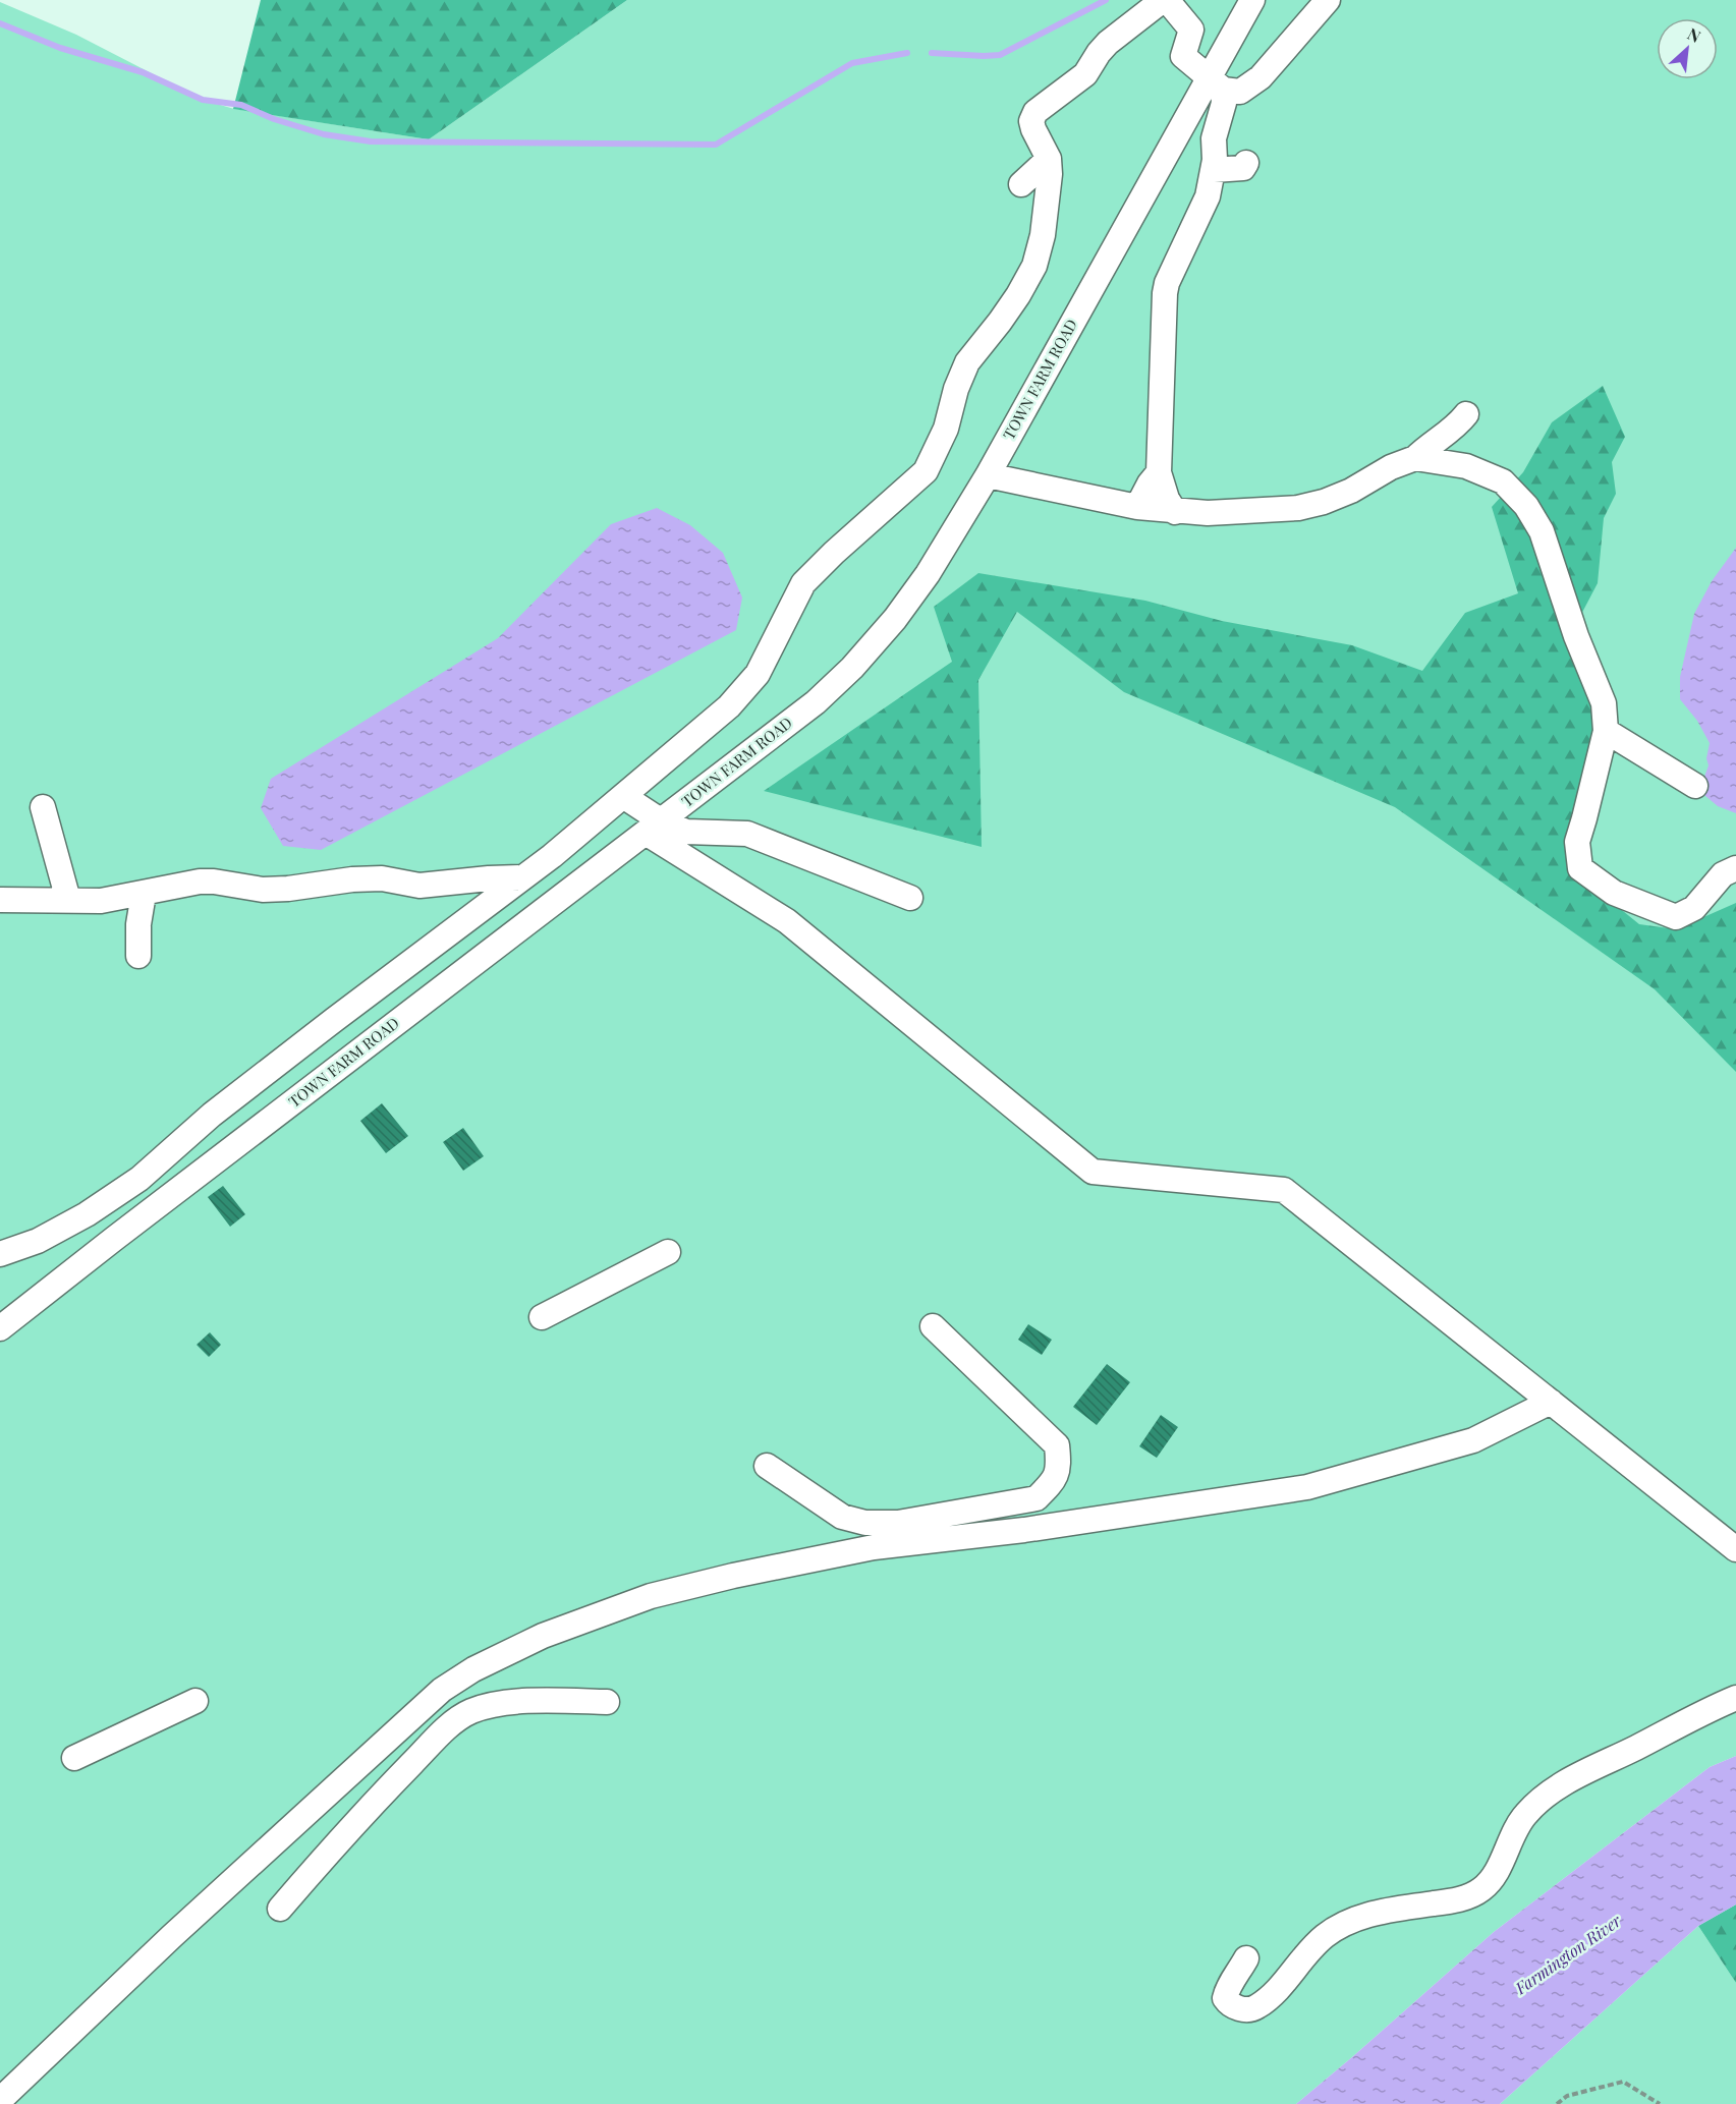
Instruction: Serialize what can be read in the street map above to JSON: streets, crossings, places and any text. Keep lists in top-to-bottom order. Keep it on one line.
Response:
{"streets":{"street":["TOWN FARM ROAD"]},"water":["Farmington River"],"north":"top right"}
